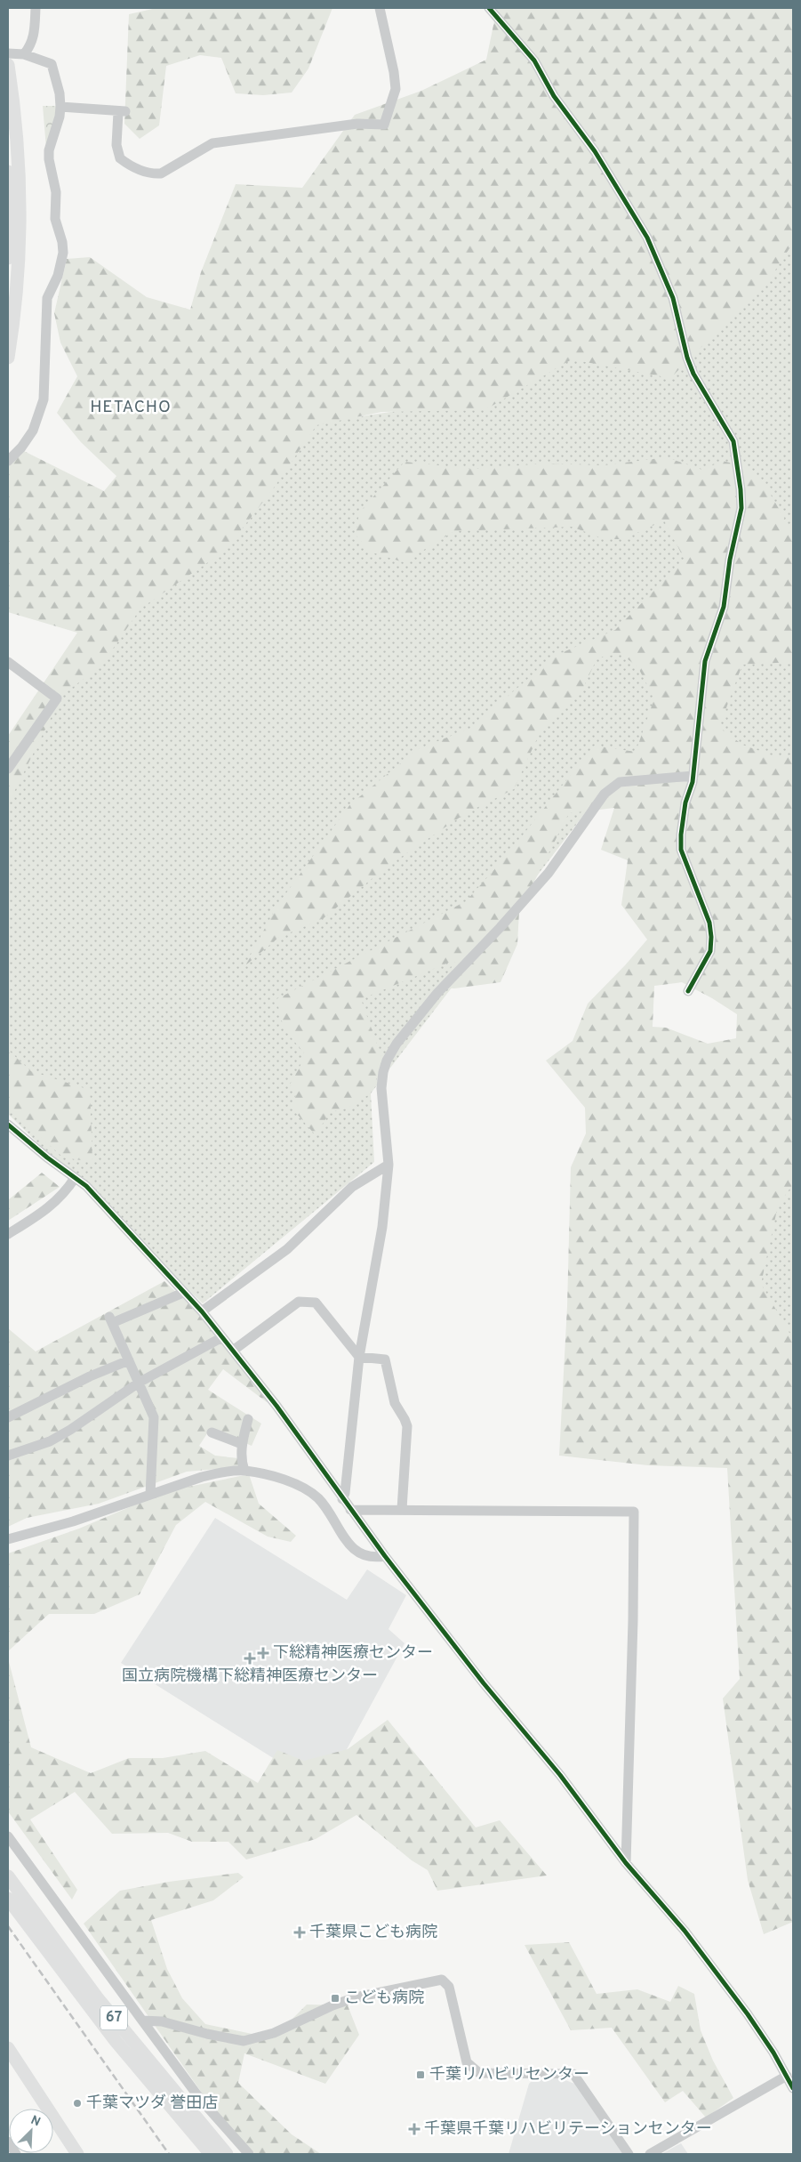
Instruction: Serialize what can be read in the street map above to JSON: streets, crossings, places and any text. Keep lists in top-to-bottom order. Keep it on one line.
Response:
{"streets":{"main road":["67"]},"districts":["HETACHO"],"places":{"health":["下総精神医療センター","国立病院機構下総精神医療センター","千葉県こども病院","千葉県千葉リハビリテーションセンター"],"transit":["こども病院","千葉リハビリセンター"],"other":["千葉マツダ 誉田店"]},"north":"top right"}
